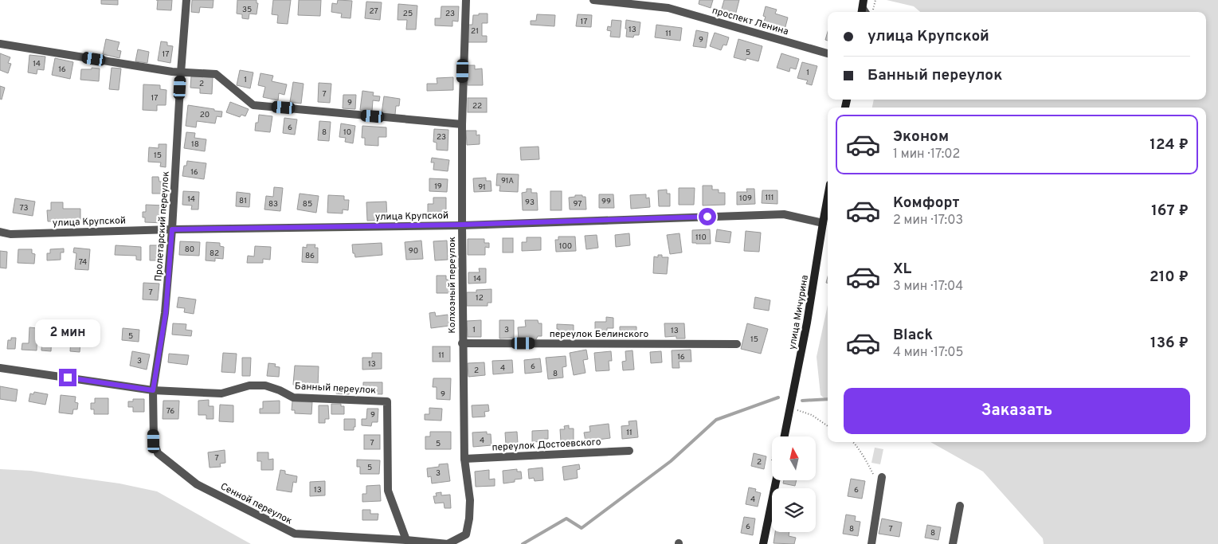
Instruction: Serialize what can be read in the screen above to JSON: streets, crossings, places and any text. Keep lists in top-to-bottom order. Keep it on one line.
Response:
{"streets":{"street":["проспект Ленина","улица Крупской","Пролетарский переулок","Колхозный переулок","улица Мичурина","переулок Белинского","Банный переулок","переулок Достоевского","Сенной переулок"]},"crossings":[["улица Крупской","Пролетарский переулок"],["улица Крупской","Колхозный переулок"],["улица Крупской","улица Мичурина"],["Пролетарский переулок","Банный переулок"],["Пролетарский переулок","Сенной переулок"],["Колхозный переулок","переулок Белинского"],["Колхозный переулок","переулок Достоевского"],["Колхозный переулок","Сенной переулок"],["Банный переулок","Сенной переулок"]],"house_numbers":["35","27","25","23","17","13","21","11","9","5","17","14","16","1","1","2","7","17","9","22","20","6","8","10","23","18","15","16","91А","19","91","111","109","14","81","99","93","83","85","97","73","110","100","80","90","82","86","74","14","7","12","1","3","13","5","15","11","16","3","13","6","4","2","8","9","76","9","11","4","7","5","7","2","5","3","13","6","4","6","8","7","8"],"north":"top","page":{"banner":["улица Крупской","Банный переулок"],"list":[{"name":"Эконом","note":"1 мин · 17:02","value":"124 ₽"},{"name":"Комфорт","note":"2 мин · 17:03","value":"167 ₽"},{"name":"XL","note":"3 мин · 17:04","value":"210 ₽"},{"name":"Black","note":"4 мин · 17:05","value":"136 ₽"}],"bubble":"2 мин","buttons":"Заказать"}}
